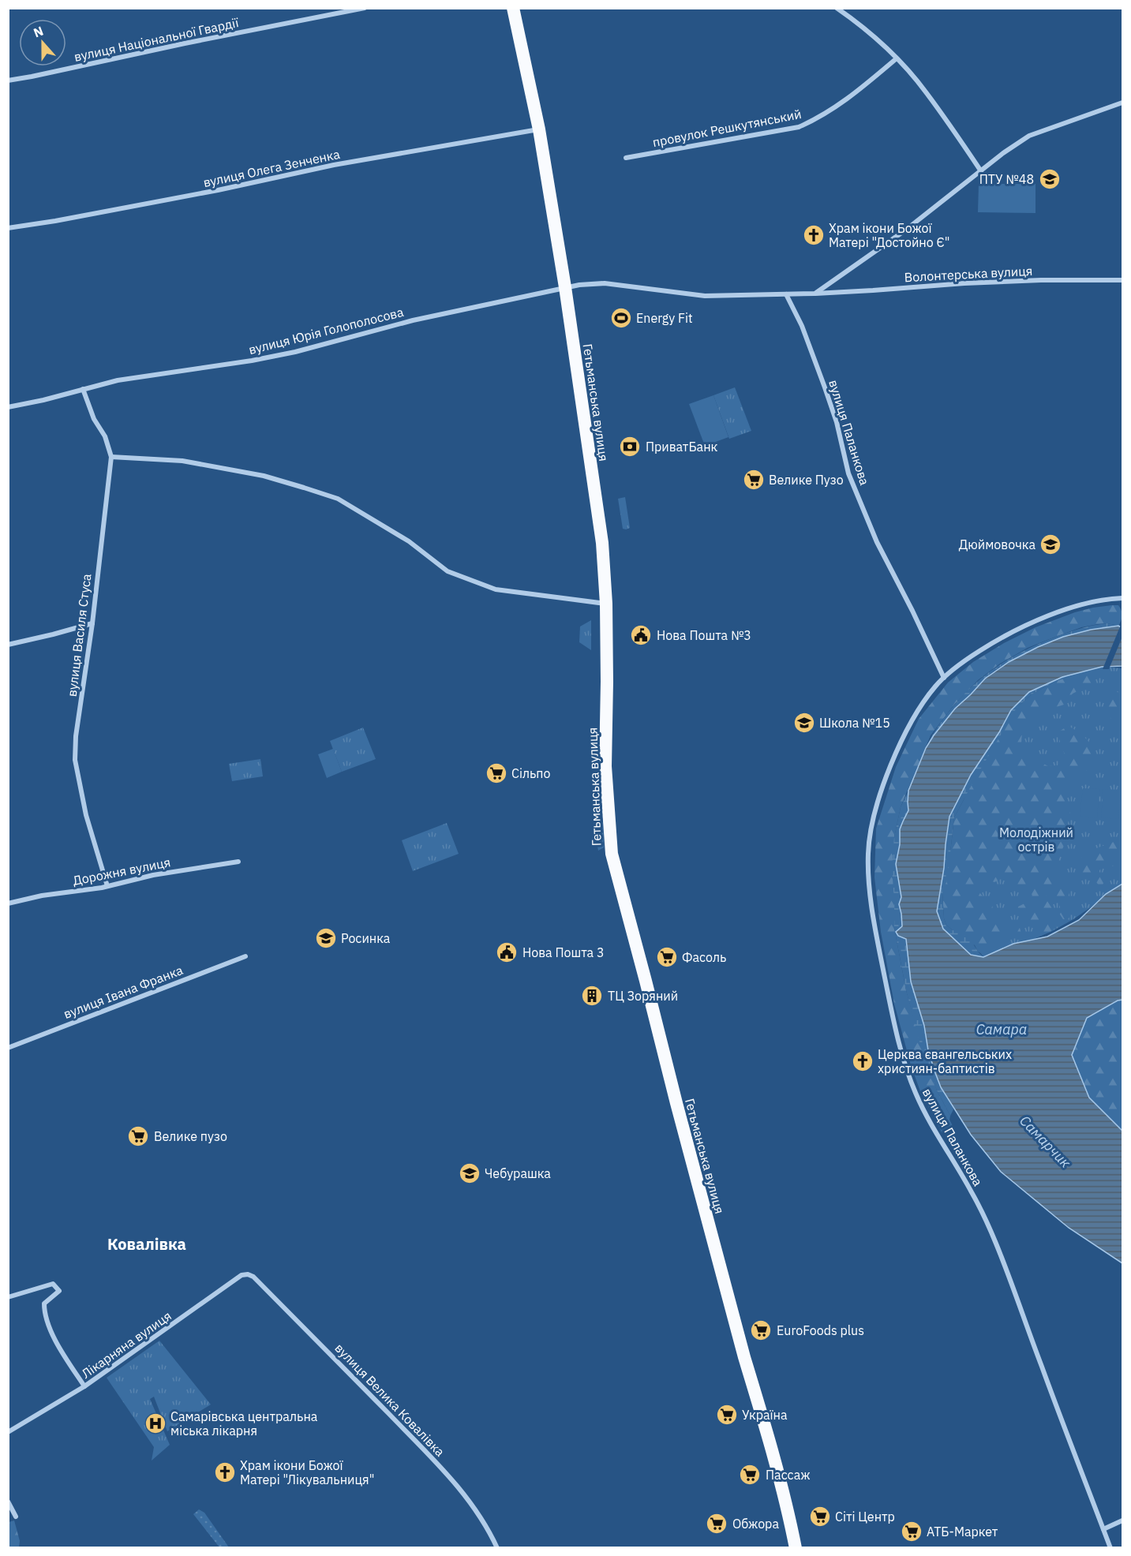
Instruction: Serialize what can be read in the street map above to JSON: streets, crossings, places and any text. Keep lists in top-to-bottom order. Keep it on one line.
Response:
{"streets":{"highway":["Гетьманська вулиця"],"street":["вулиця Національної Гвардії","провулок Решкутянський","вулиця Олега Зенченка","Волонтерська вулиця","вулиця Юрія Голополосова","вулиця Паланкова","вулиця Василя Стуса","Дорожня вулиця","вулиця Івана Франка","Лікарняна вулиця","вулиця Велика Ковалівка"]},"crossings":[["вулиця Олега Зенченка","Гетьманська вулиця"],["Волонтерська вулиця","вулиця Юрія Голополосова"],["Волонтерська вулиця","Гетьманська вулиця"],["Волонтерська вулиця","вулиця Паланкова"],["вулиця Юрія Голополосова","Гетьманська вулиця"],["вулиця Юрія Голополосова","вулиця Василя Стуса"],["вулиця Василя Стуса","Дорожня вулиця"],["Лікарняна вулиця","вулиця Велика Ковалівка"]],"districts":["Ковалівка"],"water":["Самара","Самарчик"],"parks":["Молодіжний острів"],"places":{"school or university":["ПТУ №48","Дюймовочка","Школа №15","Росинка","Чебурашка"],"church":["Храм ікони Божої Матері \"Достойно Є\"","Церква євангельських християн-баптистів","Храм ікони Божої Матері \"Лікувальниця\""],"sports":["Energy Fit"],"bank":["ПриватБанк"],"supermarket":["Велике Пузо","Сільпо","Фасоль","Велике пузо","EuroFoods plus","Україна","Пассаж","Сіті Центр","Обжора","АТБ-Маркет"],"public building":["Нова Пошта №3","Нова Пошта 3"],"building":["ТЦ Зоряний"],"hospital":["Самарівська центральна міська лікарня"]},"north":"top"}
